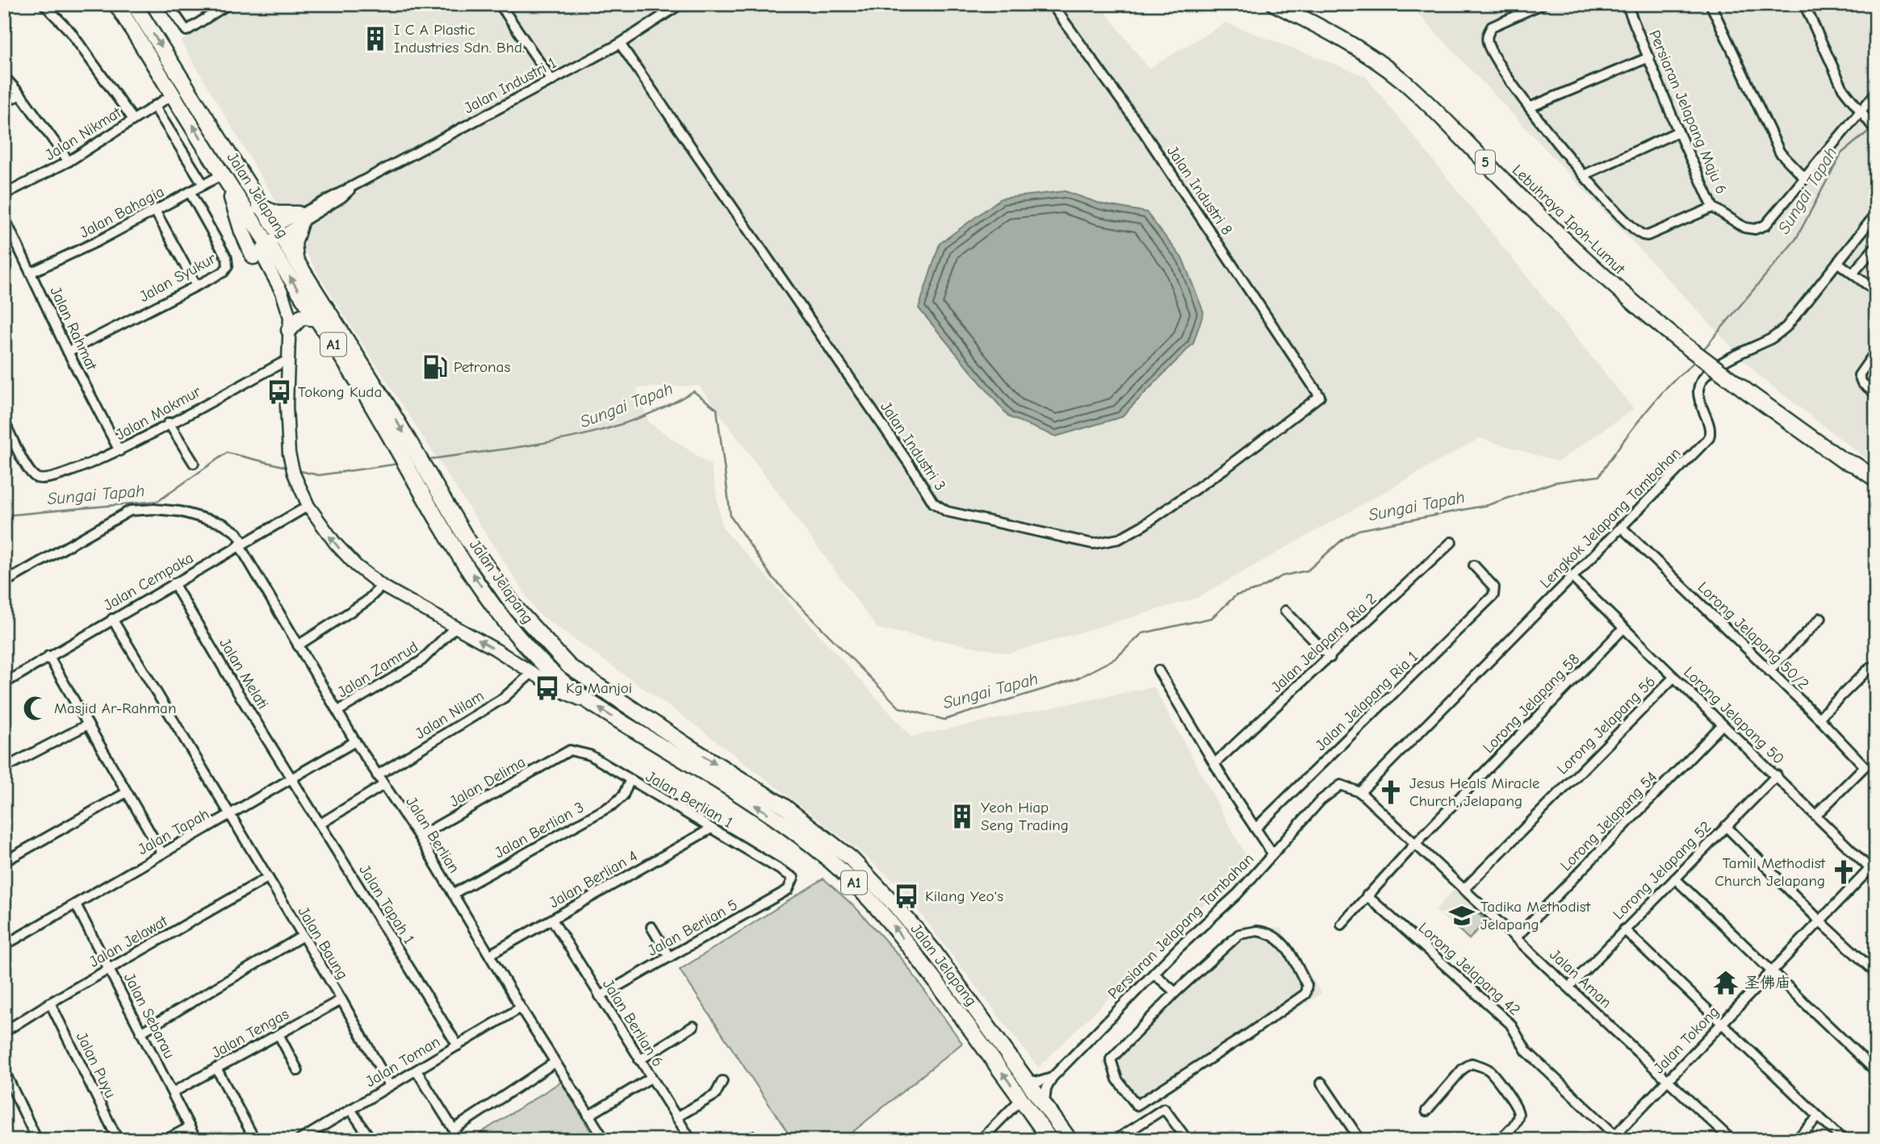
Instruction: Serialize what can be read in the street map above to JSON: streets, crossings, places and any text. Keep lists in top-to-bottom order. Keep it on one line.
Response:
{"streets":{"main road":["5","Jalan Jelapang","Lebuhraya Ipoh-Lumut","A1"],"street":["Jalan Industri 1","Persiaran Jelapang Maju 6","Jalan Nikmat","Jalan Industri 8","Jalan Bahagia","Jalan Syukur","Jalan Rahmat","Jalan Makmur","Jalan Industri 3","Lengkok Jelapang Tambahan","Jalan Cempaka","Lorong Jelapang 50/2","Jalan Jelapang Ria 2","Jalan Zamrud","Jalan Melati","Jalan Jelapang Ria 1","Lorong Jelapang 58","Jalan Nilam","Lorong Jelapang 50","Lorong Jelapang 56","Jalan Delima","Jalan Berlian 1","Lorong Jelapang 54","Jalan Berlian 3","Jalan Tapah","Jalan Berlian","Lorong Jelapang 52","Jalan Berlian 4","Jalan Tapah 1","Persiaran Jelapang Tambahan","Jalan Berlian 5","Jalan Jelawat","Jalan Baung","Lorong Jelapang 42","Jalan Aman","Jalan Sebarau","Jalan Berlian 6","Jalan Tengas","Jalan Tokong","Jalan Toman","Jalan Puyu"]},"crossings":[["Jalan Industri 1","Jalan Jelapang"],["Jalan Industri 1","Jalan Industri 3"],["Jalan Nikmat","Jalan Jelapang"],["Jalan Industri 8","Jalan Industri 3"],["Jalan Jelapang","Jalan Bahagia"],["Jalan Jelapang","Persiaran Jelapang Tambahan"],["Jalan Bahagia","Jalan Syukur"],["Jalan Bahagia","Jalan Rahmat"],["Jalan Syukur","Jalan Rahmat"],["Jalan Rahmat","Jalan Makmur"],["Lengkok Jelapang Tambahan","Lorong Jelapang 50/2"],["Lengkok Jelapang Tambahan","Lorong Jelapang 50"],["Lengkok Jelapang Tambahan","Persiaran Jelapang Tambahan"],["Lengkok Jelapang Tambahan","Jalan Aman"],["Jalan Cempaka","Jalan Melati"],["Jalan Cempaka","Jalan Berlian"],["Jalan Cempaka","Jalan Baung"],["Lorong Jelapang 50/2","Lorong Jelapang 50"],["Jalan Zamrud","Jalan Berlian"],["Jalan Melati","Jalan Tapah"],["Jalan Melati","Jalan Tapah 1"],["Lorong Jelapang 58","Lorong Jelapang 50"],["Lorong Jelapang 58","Lorong Jelapang 42"],["Lorong Jelapang 58","Jalan Aman"],["Jalan Nilam","Jalan Berlian"],["Lorong Jelapang 50","Lorong Jelapang 56"],["Lorong Jelapang 50","Lorong Jelapang 54"],["Lorong Jelapang 50","Lorong Jelapang 52"],["Lorong Jelapang 50","Jalan Tokong"],["Lorong Jelapang 56","Jalan Aman"],["Jalan Delima","Jalan Berlian 1"],["Jalan Delima","Jalan Berlian"],["Jalan Berlian 1","Jalan Berlian 3"],["Jalan Berlian 1","Jalan Berlian 4"],["Jalan Berlian 1","Jalan Berlian 5"],["Lorong Jelapang 54","Jalan Aman"],["Jalan Berlian 3","Jalan Berlian"],["Jalan Tapah","Jalan Berlian"],["Jalan Tapah","Jalan Tapah 1"],["Jalan Tapah","Jalan Baung"],["Jalan Tapah","Jalan Sebarau"],["Jalan Berlian","Jalan Berlian 4"],["Jalan Berlian","Jalan Toman"],["Lorong Jelapang 52","Jalan Aman"],["Jalan Berlian 4","Jalan Berlian 6"],["Jalan Tapah 1","Jalan Toman"],["Persiaran Jelapang Tambahan","Jalan Aman"],["Jalan Berlian 5","Jalan Berlian 6"],["Jalan Jelawat","Jalan Baung"],["Jalan Jelawat","Jalan Sebarau"],["Jalan Jelawat","Jalan Puyu"],["Jalan Baung","Jalan Tengas"],["Jalan Baung","Jalan Toman"],["Lorong Jelapang 42","Jalan Tokong"],["Jalan Aman","Jalan Tokong"],["Jalan Sebarau","Jalan Tengas"]],"water":["Sungai Tapah"],"places":{"building":["I C A Plastic Industries Sdn. Bhd.","Yeoh Hiap Seng Trading"],"fuel station":["Petronas"],"bus stop":["Tokong Kuda","Kg Manjoi","Kilang Yeo's"],"mosque":["Masjid Ar-Rahman"],"church":["Jesus Heals Miracle Church, Jelapang","Tamil Methodist Church Jelapang"],"school or university":["Tadika Methodist Jelapang"],"temple":["圣佛庙"]}}
